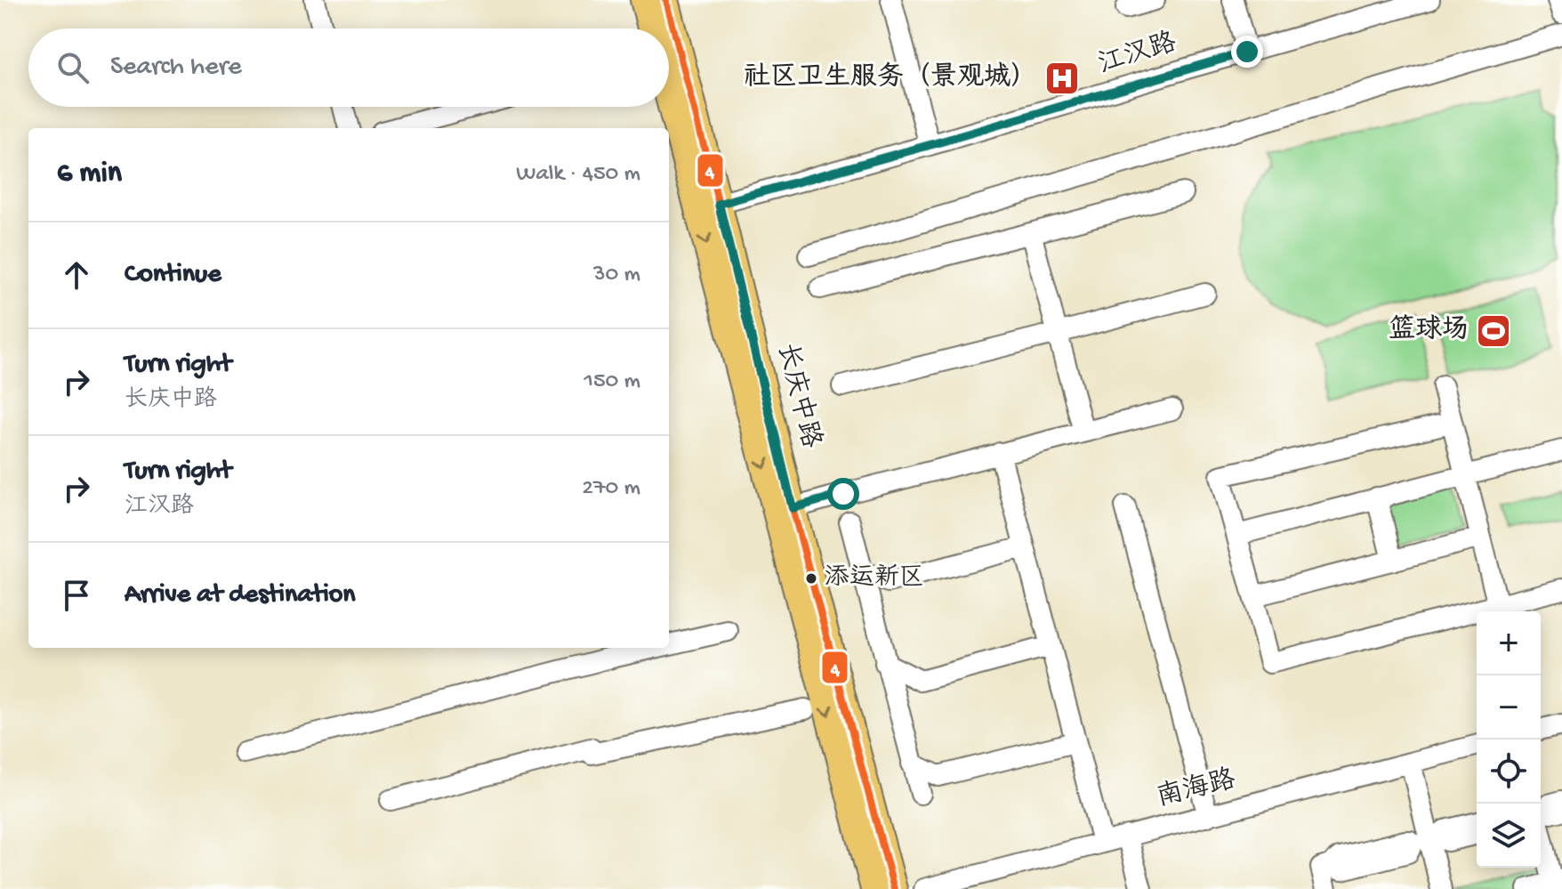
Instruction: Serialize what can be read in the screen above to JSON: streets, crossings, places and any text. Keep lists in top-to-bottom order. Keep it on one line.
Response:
{"streets":{"main road":["长庆中路"],"street":["江汉路","南海路"]},"crossings":[["江汉路","长庆中路"]],"places":{"hospital":["社区卫生服务（景观城）"],"sports":["篮球场"],"other":["添运新区"]},"lines":["transit line 4"],"page":{"search":"Search here","heading":["6 min","Walk · 450 m"],"list":[["Continue","30 m"],["Turn right","长庆中路","150 m"],["Turn right","江汉路","270 m"],"Arrive at destination"],"map_buttons":["+","−"]}}
